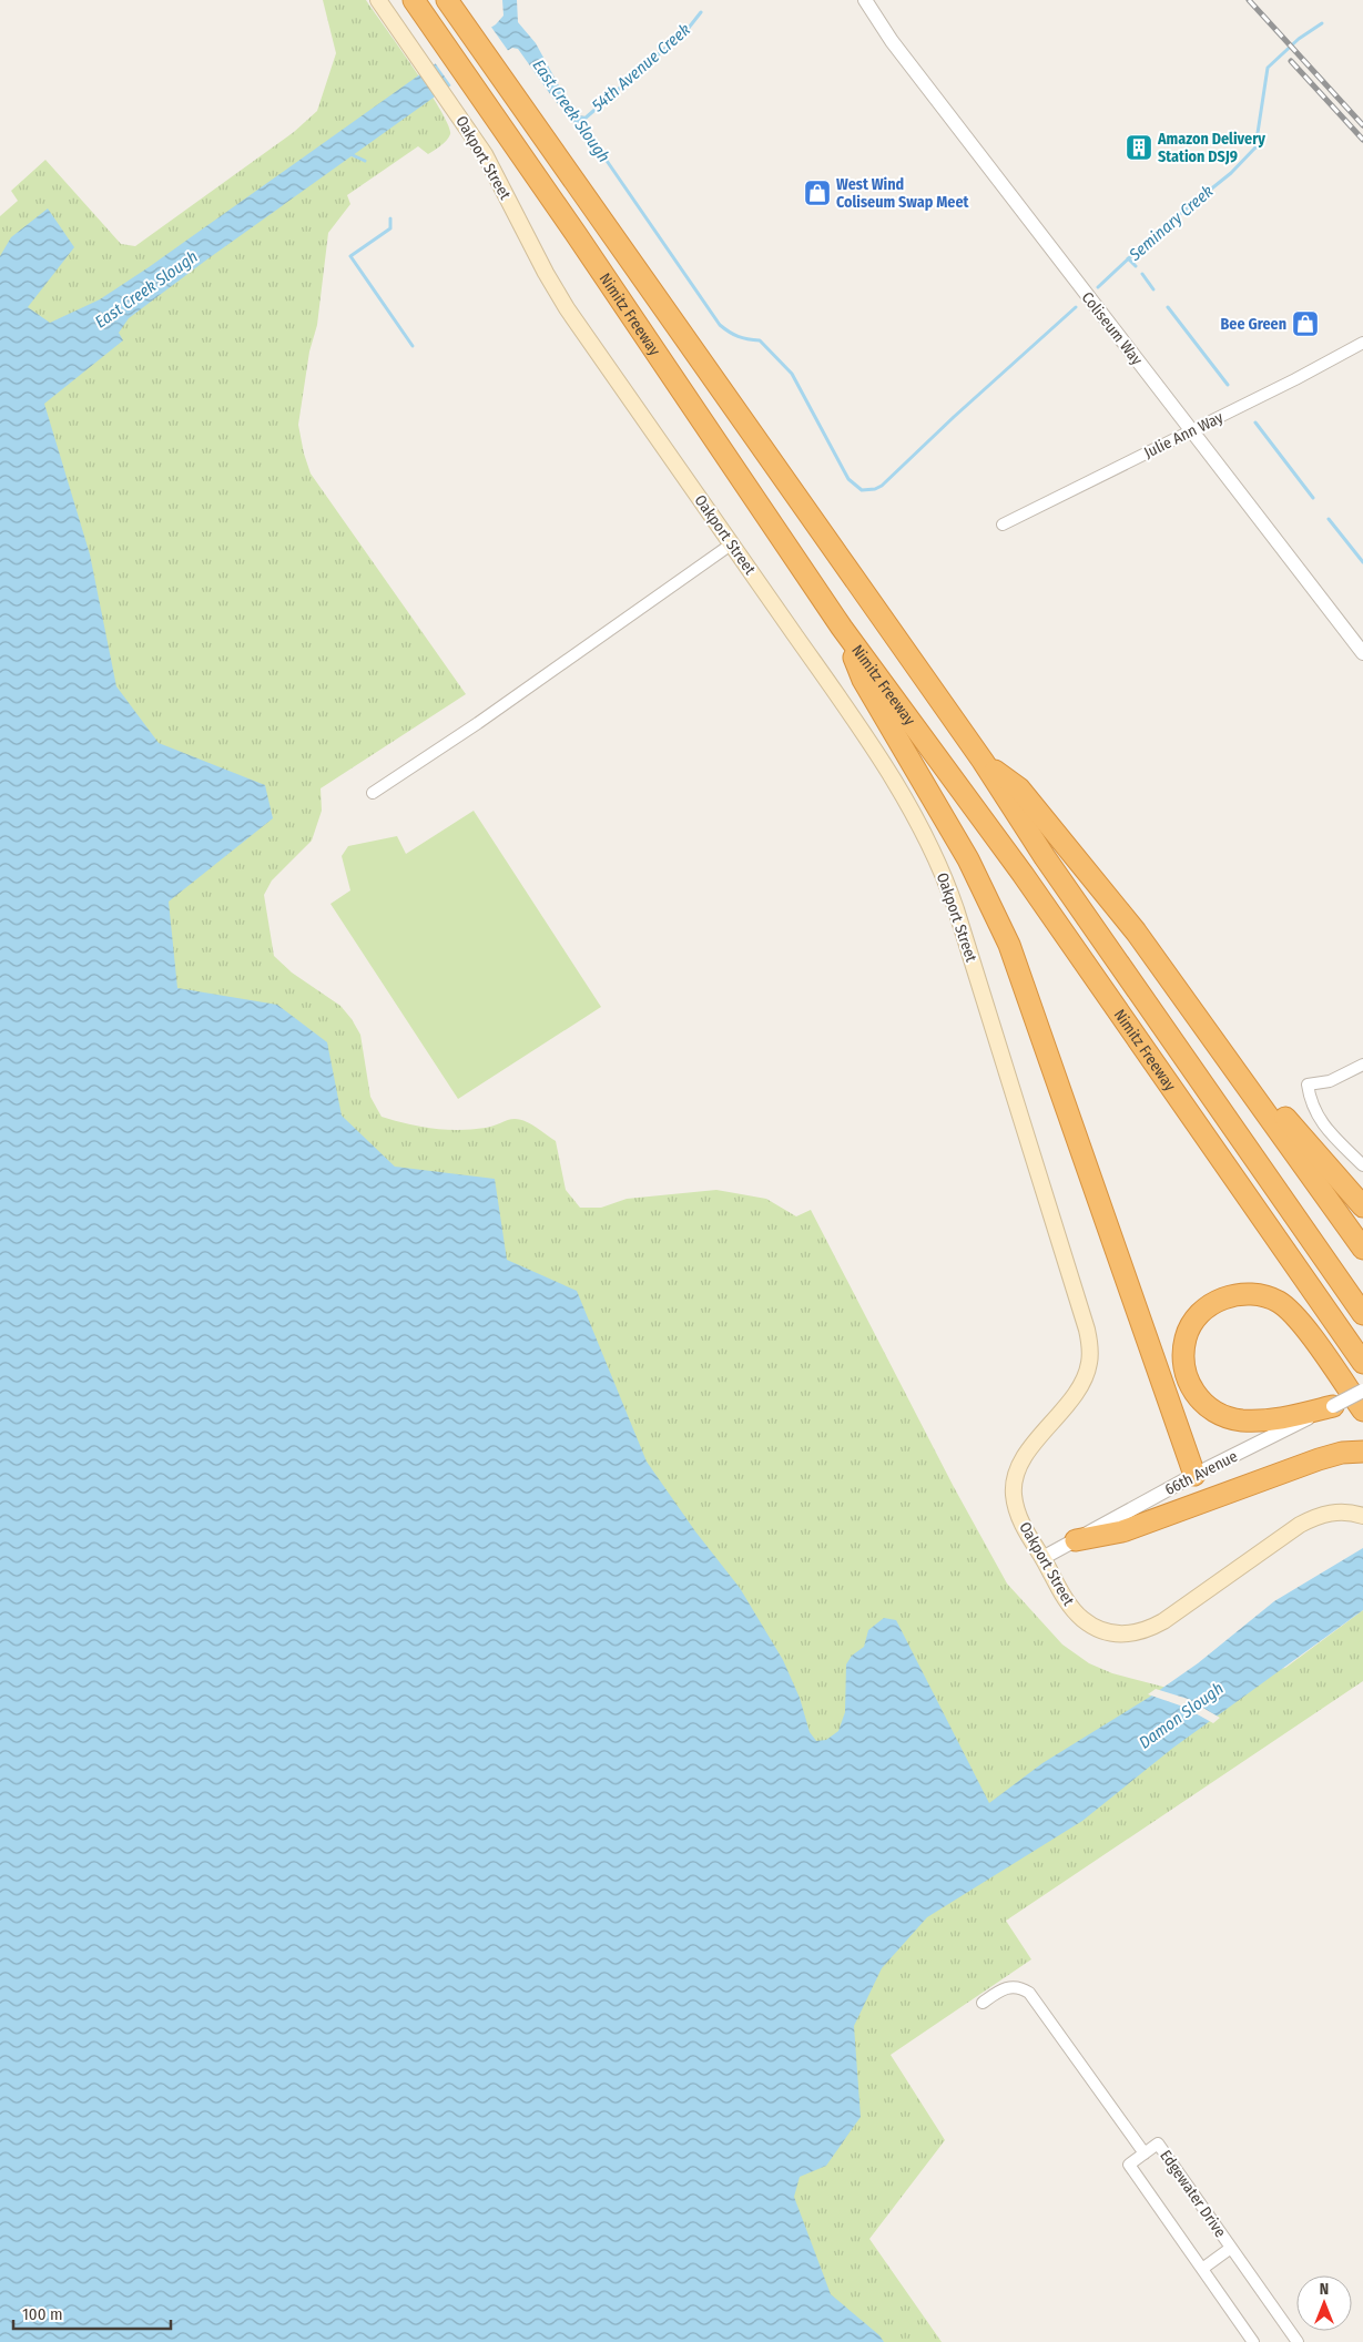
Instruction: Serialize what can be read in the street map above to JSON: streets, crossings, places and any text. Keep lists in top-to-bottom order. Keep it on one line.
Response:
{"streets":{"highway":["Nimitz Freeway"],"main road":["Oakport Street"],"street":["Coliseum Way","Julie Ann Way","66th Avenue","Edgewater Drive"]},"crossings":[["Oakport Street","66th Avenue"],["Coliseum Way","Julie Ann Way"]],"water":["54th Avenue Creek","East Creek Slough","Seminary Creek","Damon Slough"],"places":{"building":["Amazon Delivery Station DSJ9"],"shop":["West Wind Coliseum Swap Meet","Bee Green"]},"scale_bar":"100 m","north":"top"}
